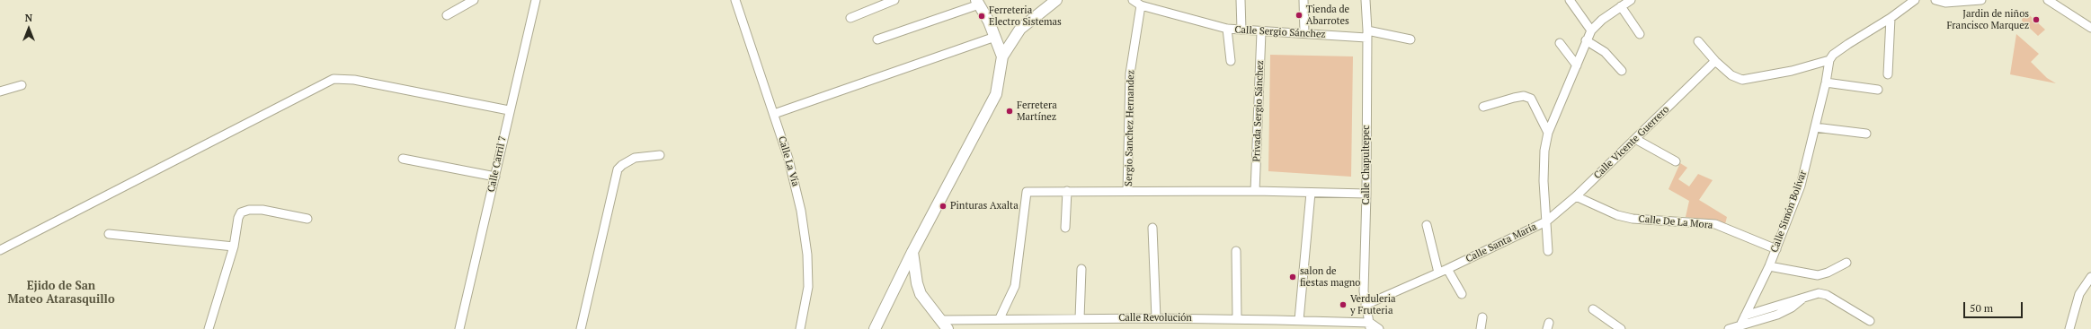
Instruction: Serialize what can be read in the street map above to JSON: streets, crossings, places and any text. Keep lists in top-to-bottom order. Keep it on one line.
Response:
{"streets":{"street":["Calle Sergio Sánchez","Privada Sergio Sánchez","Sergio Sanchez Hernandez","Calle Vicente Guerrero","Calle La Vía","Calle Carril 7","Calle Chapultepec","Calle Simón Bolívar","Calle De La Mora","Calle Santa María","Calle Revolución"]},"crossings":[["Calle Sergio Sánchez","Privada Sergio Sánchez"],["Calle Sergio Sánchez","Sergio Sanchez Hernandez"],["Calle Sergio Sánchez","Calle Chapultepec"],["Privada Sergio Sánchez","Sergio Sanchez Hernandez"],["Sergio Sanchez Hernandez","Calle Chapultepec"],["Calle Vicente Guerrero","Calle De La Mora"],["Calle Vicente Guerrero","Calle Santa María"],["Calle Chapultepec","Calle Santa María"],["Calle Chapultepec","Calle Revolución"],["Calle Simón Bolívar","Calle De La Mora"]],"districts":["Ejido de San Mateo Atarasquillo"],"places":["Tienda de Abarrotes","Ferreteria Electro Sistemas","Jardin de niños Francisco Marquez","Ferretera Martínez","Pinturas Axalta","salon de fiestas magno","Verduleria y Fruteria"],"scale_bar":"50 m","north":"top"}
